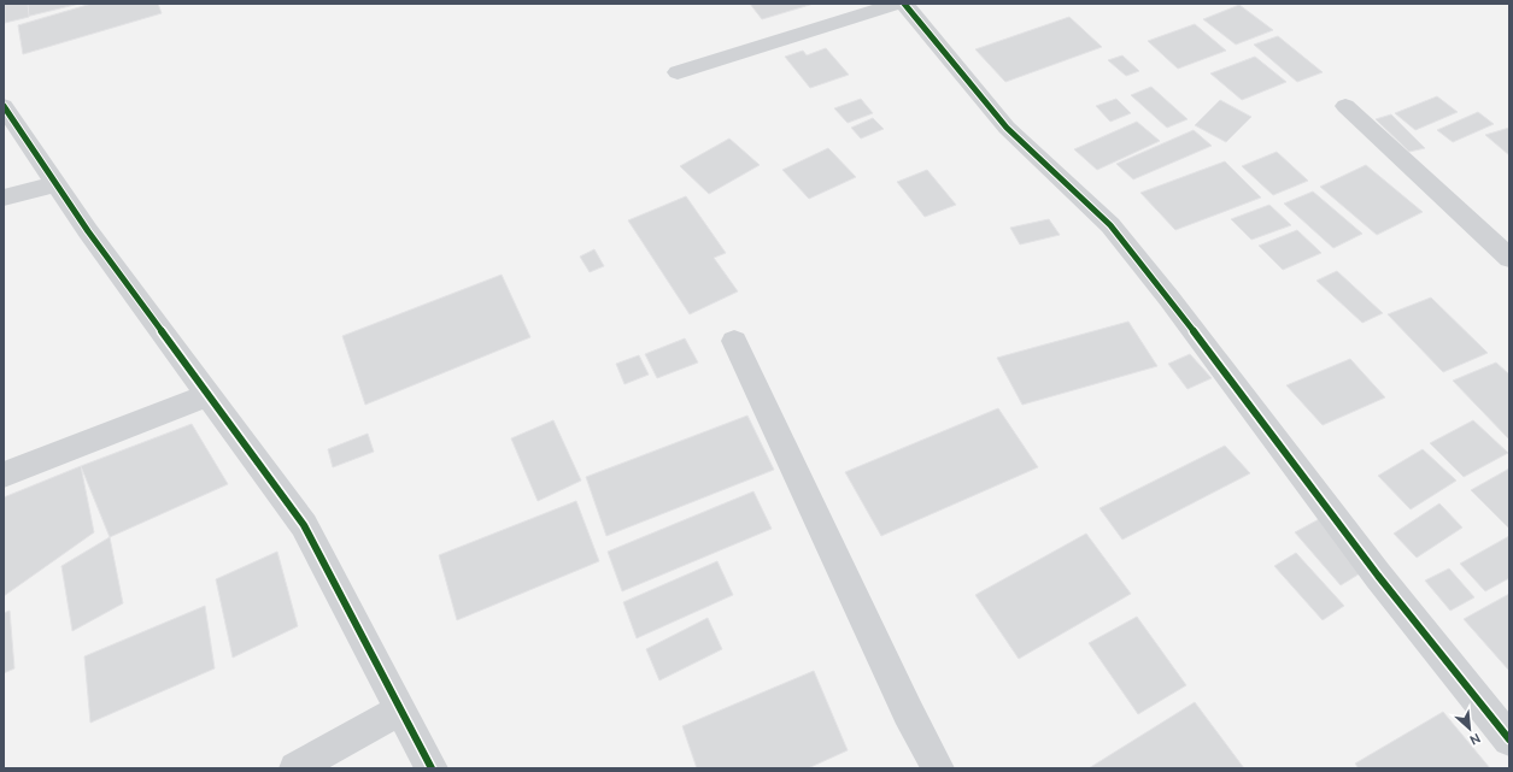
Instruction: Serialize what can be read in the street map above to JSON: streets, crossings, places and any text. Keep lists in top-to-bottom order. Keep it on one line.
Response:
{"north":"bottom right"}
